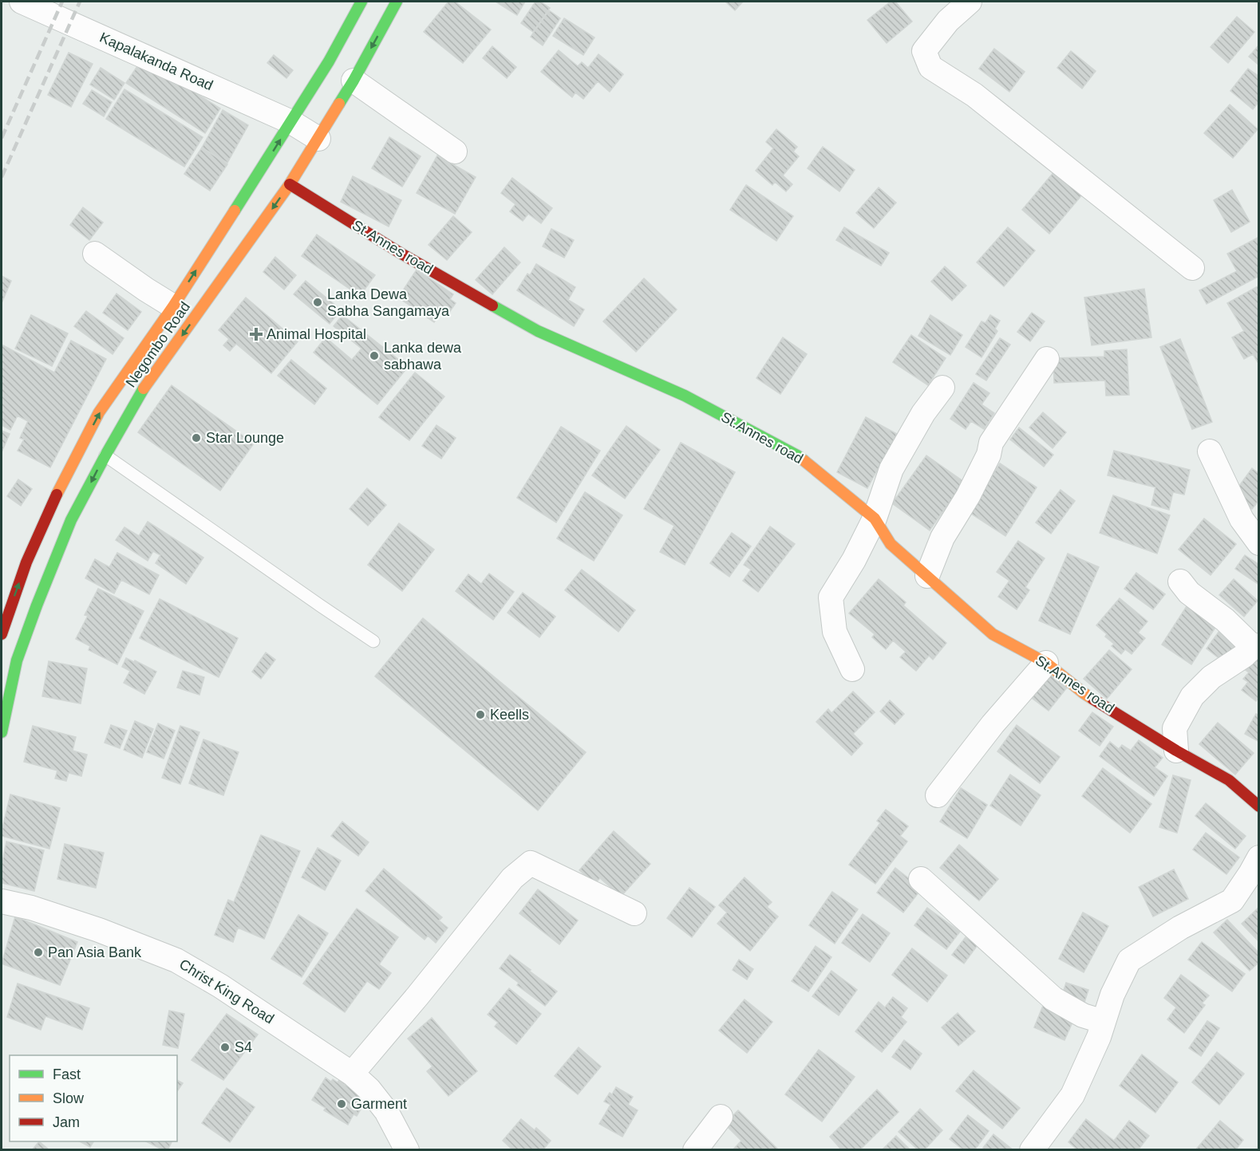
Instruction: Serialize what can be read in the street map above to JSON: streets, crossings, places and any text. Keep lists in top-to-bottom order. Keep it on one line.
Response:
{"streets":{"main road":["St.Annes road","Negombo Road"],"street":["Kapalakanda Road","Christ King Road"]},"crossings":[["Kapalakanda Road","Negombo Road"],["St.Annes road","Negombo Road"]],"places":{"other":["Lanka Dewa Sabha Sangamaya","Lanka dewa sabhawa","Star Lounge","Keells","Pan Asia Bank","S4","Garment"],"health":["Animal Hospital"]},"legend":["Fast","Slow","Jam"]}
